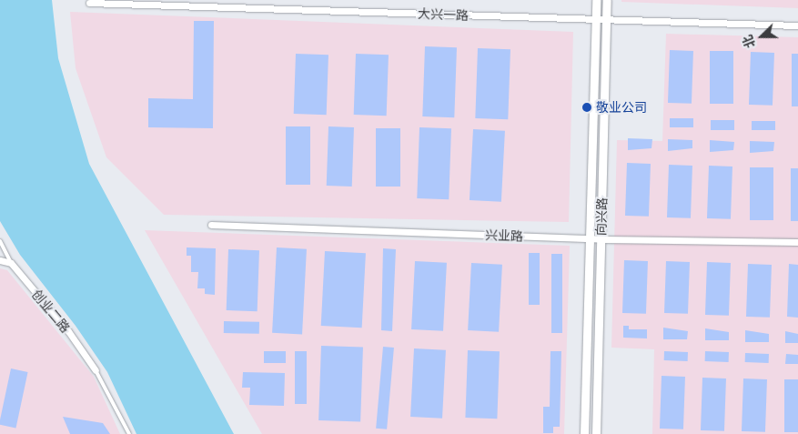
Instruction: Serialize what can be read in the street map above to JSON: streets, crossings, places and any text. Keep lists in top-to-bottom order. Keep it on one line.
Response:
{"streets":{"street":["大兴一路","向兴路","兴业路","创业二路"]},"crossings":[["大兴一路","向兴路"],["向兴路","兴业路"]],"places":["敬业公司"],"north":"left"}
